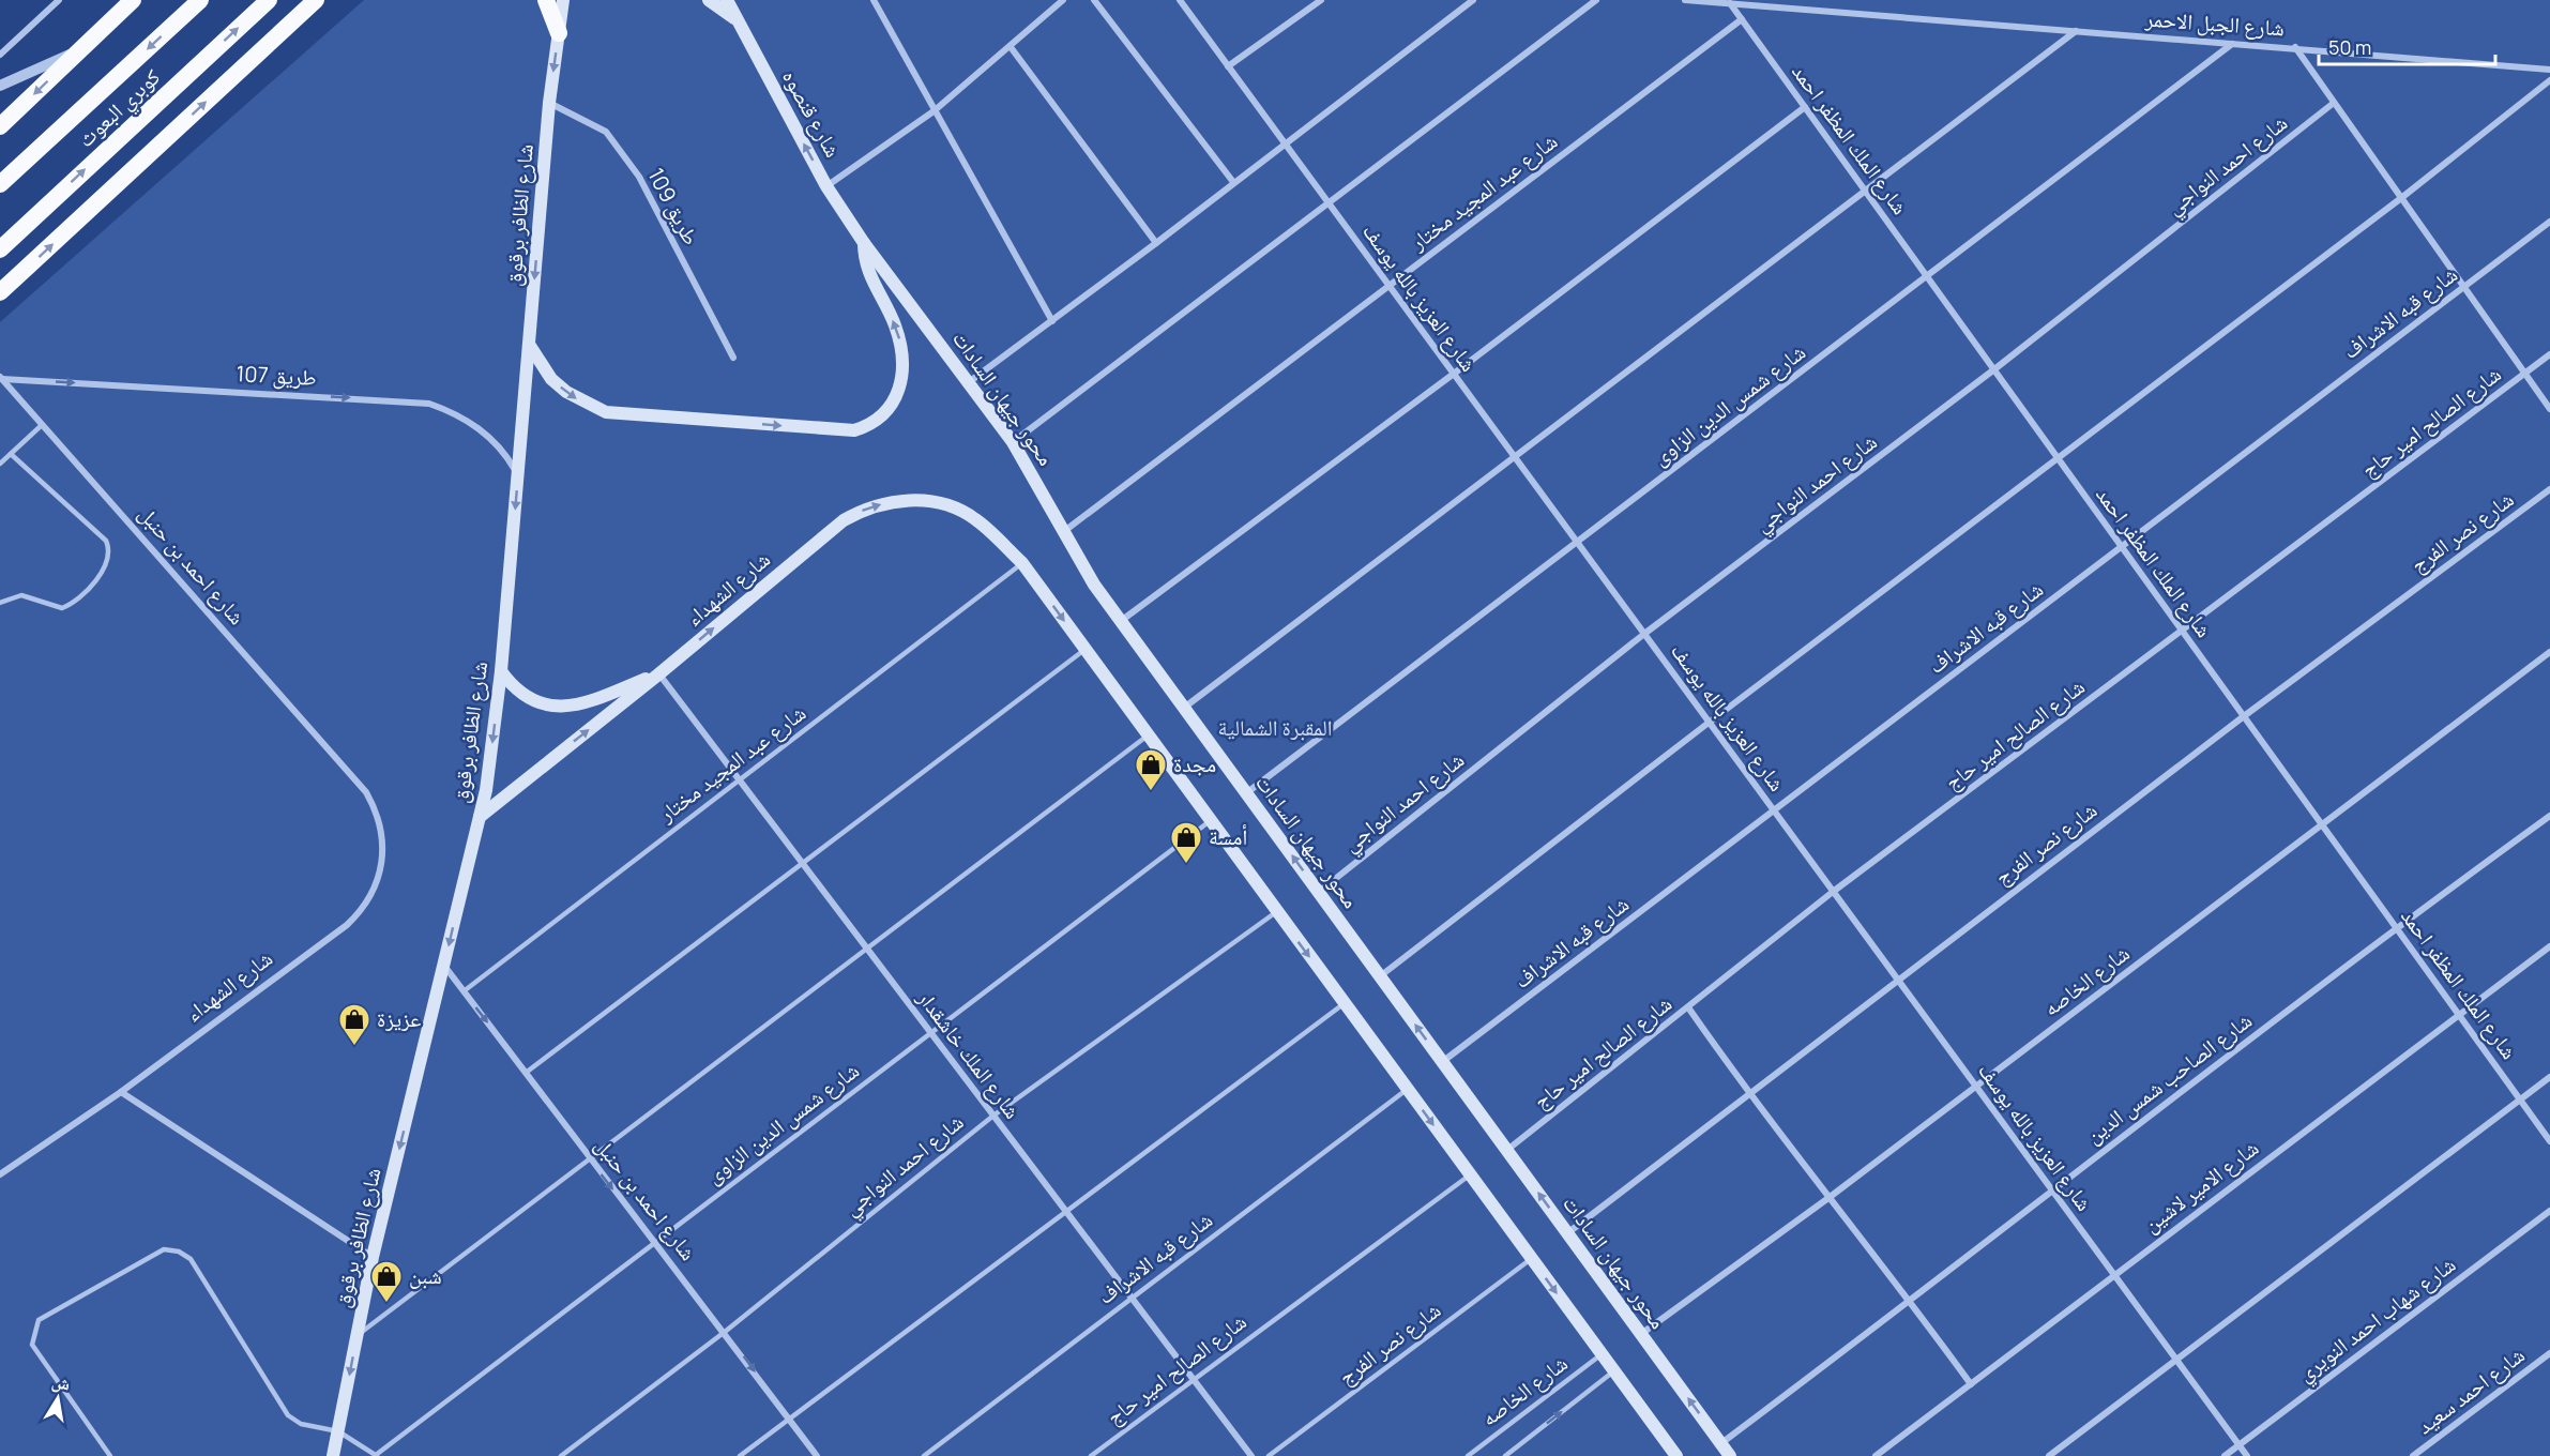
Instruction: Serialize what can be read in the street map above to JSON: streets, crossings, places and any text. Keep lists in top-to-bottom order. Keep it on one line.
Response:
{"streets":{"highway":["كوبري البعوث"],"main road":["شارع قنصوه","شارع الظافر برقوق","محور جيهان السادات","شارع الشهداء"],"street":["شارع الجبل الاحمر","شارع الملك المظفر احمد","شارع احمد النواجي","شارع عبد المجيد مختار","طريق 109","شارع العزيز بالله يوسف","شارع قبه الاشراف","طريق 107","شارع شمس الدين الزاوى","شارع الصالح امير حاج","شارع نصر الفرج","شارع احمد بن حنبل","شارع الخاصه","شارع الملك خاشقدار","شارع الصاحب شمس الدين","شارع الامير لاشين","شارع شهاب احمد النويري","شارع احمد سعيد"]},"crossings":[["شارع الجبل الاحمر","شارع الملك المظفر احمد"],["شارع الجبل الاحمر","شارع شمس الدين الزاوى"],["شارع قنصوه","محور جيهان السادات"],["شارع الملك المظفر احمد","شارع احمد النواجي"],["شارع الملك المظفر احمد","شارع عبد المجيد مختار"],["شارع الملك المظفر احمد","شارع قبه الاشراف"],["شارع الملك المظفر احمد","شارع شمس الدين الزاوى"],["شارع الملك المظفر احمد","شارع الصالح امير حاج"],["شارع الملك المظفر احمد","شارع نصر الفرج"],["شارع الملك المظفر احمد","شارع الخاصه"],["شارع الملك المظفر احمد","شارع الصاحب شمس الدين"],["شارع الملك المظفر احمد","شارع الامير لاشين"],["شارع احمد النواجي","شارع العزيز بالله يوسف"],["شارع احمد النواجي","محور جيهان السادات"],["شارع احمد النواجي","شارع احمد بن حنبل"],["شارع احمد النواجي","شارع الملك خاشقدار"],["شارع عبد المجيد مختار","شارع العزيز بالله يوسف"],["شارع عبد المجيد مختار","محور جيهان السادات"],["شارع عبد المجيد مختار","شارع احمد بن حنبل"],["شارع عبد المجيد مختار","شارع الشهداء"],["شارع عبد المجيد مختار","شارع الملك خاشقدار"],["طريق 109","شارع الظافر برقوق"],["شارع الظافر برقوق","طريق 107"],["شارع الظافر برقوق","شارع احمد بن حنبل"],["شارع الظافر برقوق","شارع الشهداء"],["شارع العزيز بالله يوسف","شارع قبه الاشراف"],["شارع العزيز بالله يوسف","شارع شمس الدين الزاوى"],["شارع العزيز بالله يوسف","شارع الصالح امير حاج"],["شارع العزيز بالله يوسف","شارع نصر الفرج"],["شارع العزيز بالله يوسف","شارع الخاصه"],["شارع العزيز بالله يوسف","شارع الصاحب شمس الدين"],["شارع العزيز بالله يوسف","شارع الامير لاشين"],["شارع العزيز بالله يوسف","شارع شهاب احمد النويري"],["شارع قبه الاشراف","محور جيهان السادات"],["شارع قبه الاشراف","شارع الملك خاشقدار"],["طريق 107","شارع احمد بن حنبل"],["محور جيهان السادات","شارع شمس الدين الزاوى"],["محور جيهان السادات","شارع الصالح امير حاج"],["محور جيهان السادات","شارع نصر الفرج"],["محور جيهان السادات","شارع الخاصه"],["محور جيهان السادات","شارع الصاحب شمس الدين"],["شارع شمس الدين الزاوى","شارع احمد بن حنبل"],["شارع شمس الدين الزاوى","شارع الملك خاشقدار"],["شارع الصالح امير حاج","شارع الملك خاشقدار"],["شارع احمد بن حنبل","شارع الشهداء"],["شارع الشهداء","شارع الملك خاشقدار"]],"one_way":["شارع قنصوه","شارع الظافر برقوق","طريق 107","شارع الشهداء"],"parks":["المقبرة الشمالية"],"places":{"shop":["مجدة","أمسة","عزيزة","شبن"]},"scale_bar":"50 m","north":"top"}
